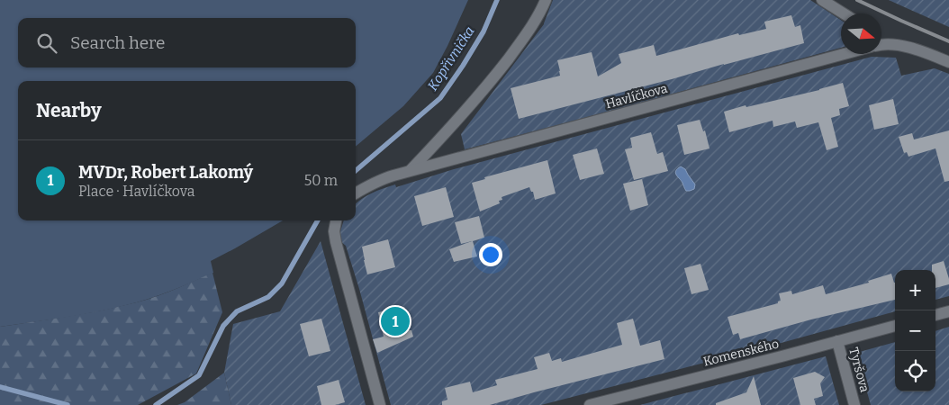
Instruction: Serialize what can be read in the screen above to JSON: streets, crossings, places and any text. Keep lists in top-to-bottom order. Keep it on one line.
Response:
{"streets":{"street":["Havlíčkova","Komenského","Tyršova"]},"crossings":[["Komenského","Tyršova"]],"water":["Kopřivnička"],"north":"right","page":{"search":"Search here","heading":"Nearby","list":[{"mark":"1","name":"MVDr, Robert Lakomý","note":"Place · Havlíčkova","value":"50 m"}],"map_buttons":["+","−"],"pins":"1"}}
